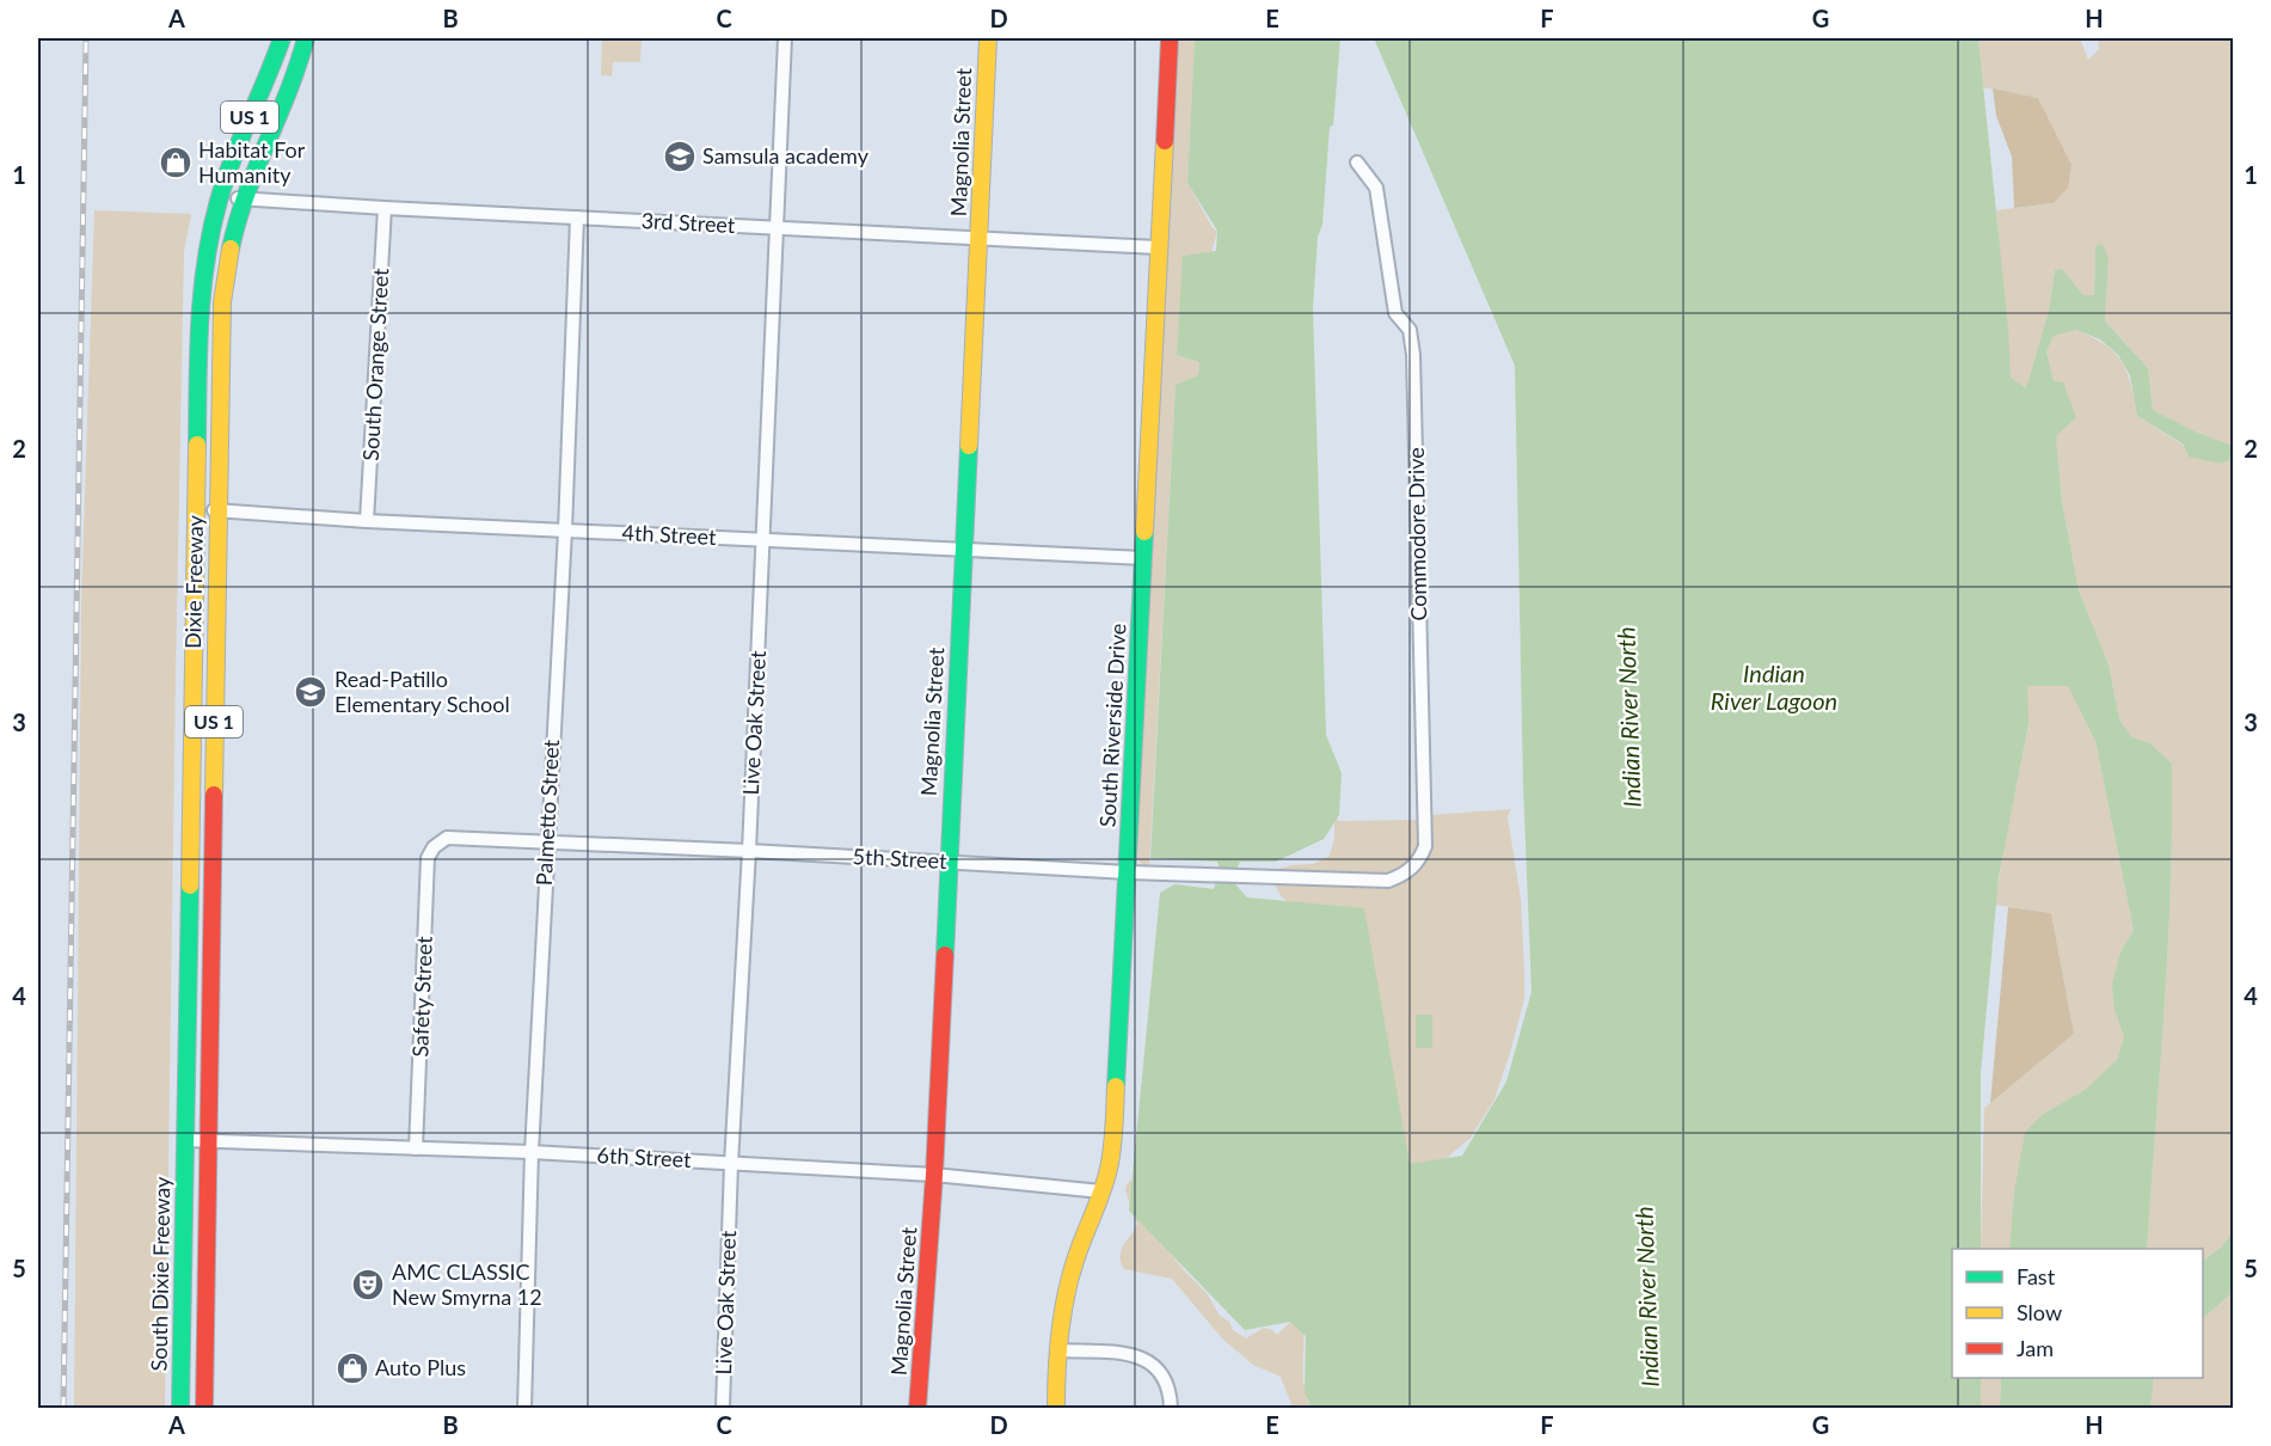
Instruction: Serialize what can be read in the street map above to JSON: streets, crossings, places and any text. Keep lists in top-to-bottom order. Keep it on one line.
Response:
{"streets":{"main road":["US 1","Magnolia Street","Dixie Freeway","South Riverside Drive","South Dixie Freeway"],"street":["3rd Street","South Orange Street","Commodore Drive","4th Street","Live Oak Street","Palmetto Street","5th Street","Safety Street","6th Street"]},"crossings":[["Magnolia Street","3rd Street"],["Magnolia Street","4th Street"],["Magnolia Street","5th Street"],["Magnolia Street","6th Street"],["3rd Street","South Orange Street"],["3rd Street","Dixie Freeway"],["3rd Street","Live Oak Street"],["3rd Street","South Riverside Drive"],["3rd Street","Palmetto Street"],["South Orange Street","4th Street"],["Commodore Drive","5th Street"],["4th Street","Dixie Freeway"],["4th Street","Live Oak Street"],["4th Street","South Riverside Drive"],["4th Street","Palmetto Street"],["Dixie Freeway","6th Street"],["Dixie Freeway","South Dixie Freeway"],["Live Oak Street","5th Street"],["Live Oak Street","6th Street"],["South Riverside Drive","5th Street"],["South Riverside Drive","6th Street"],["Palmetto Street","5th Street"],["Palmetto Street","6th Street"],["5th Street","Safety Street"],["Safety Street","6th Street"],["6th Street","South Dixie Freeway"]],"water":["Indian River Lagoon","Indian River North"],"places":{"school or university":["Samsula academy","Read-Patillo Elementary School"],"shop":["Habitat For Humanity","Auto Plus"],"theatre":["AMC CLASSIC New Smyrna 12"]},"legend":["Fast","Slow","Jam"],"grid":{"columns":["A","B","C","D","E","F","G","H"],"rows":["1","2","3","4","5"]}}
